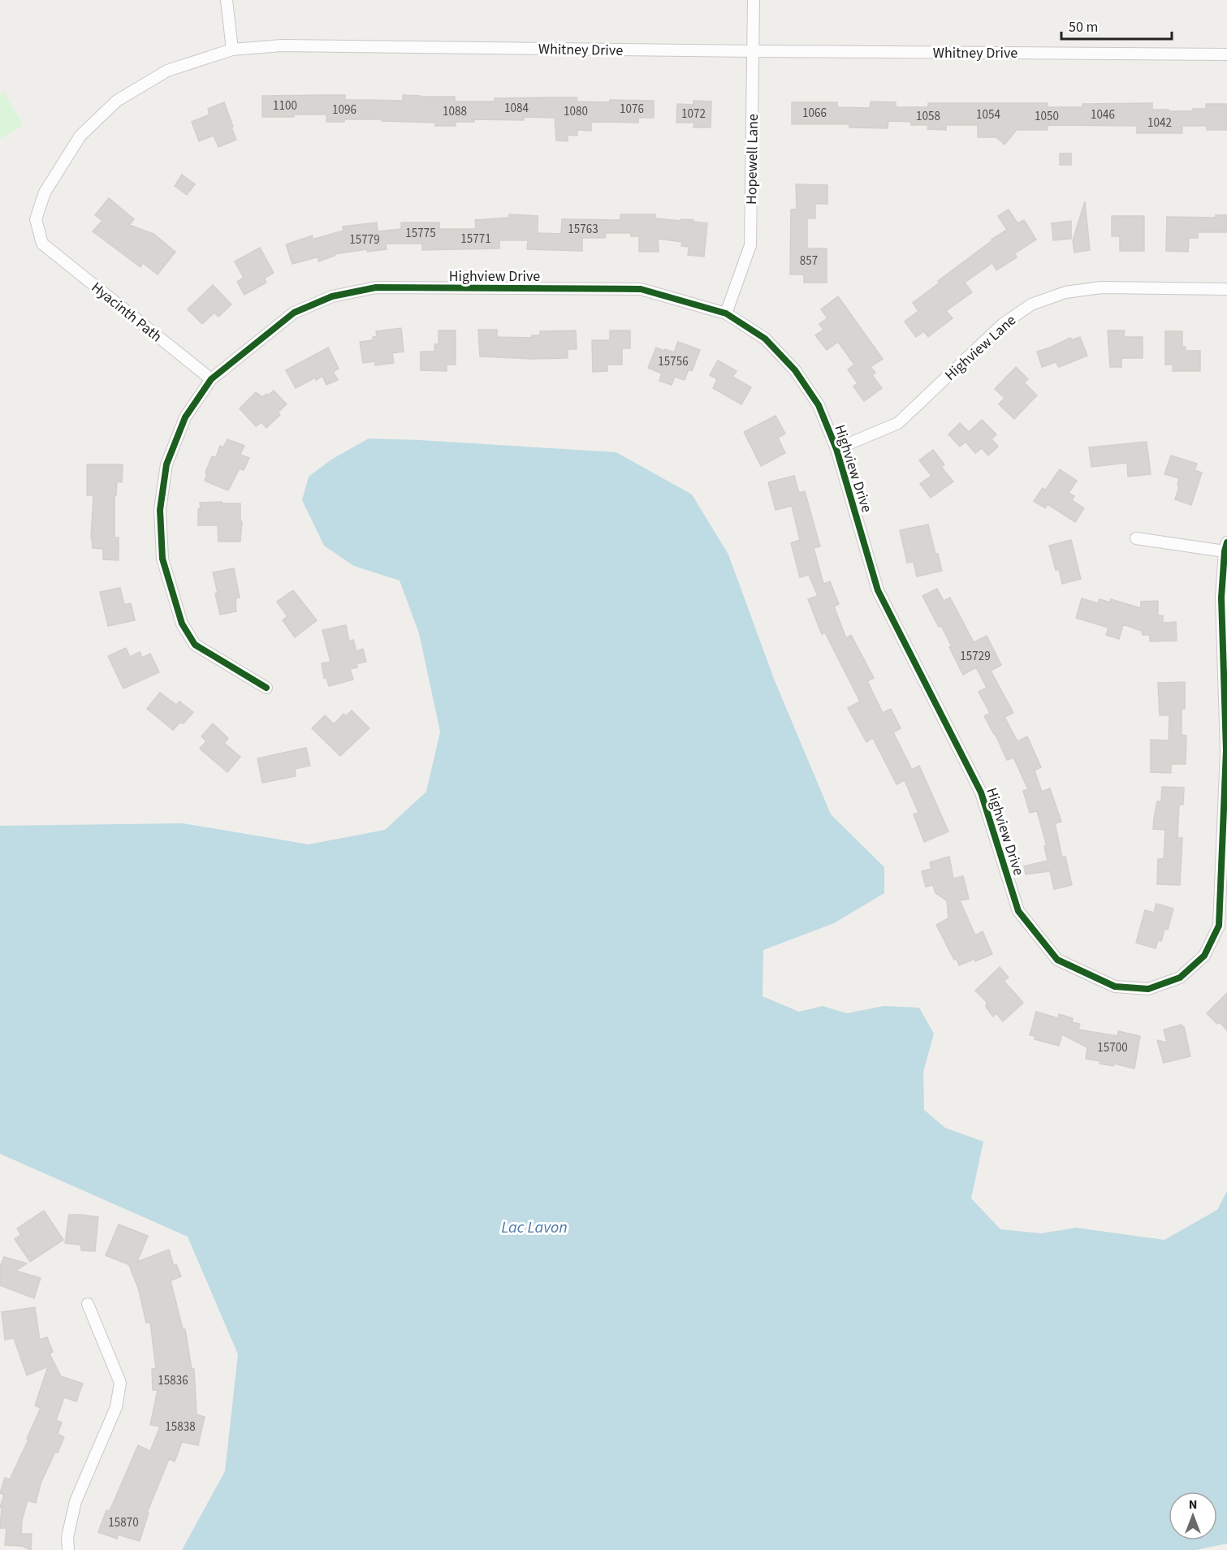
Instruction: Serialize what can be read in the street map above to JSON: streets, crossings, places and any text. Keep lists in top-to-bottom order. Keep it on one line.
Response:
{"streets":{"street":["Whitney Drive","Hopewell Lane","Highview Drive","Hyacinth Path","Highview Lane"]},"crossings":[["Whitney Drive","Hopewell Lane"],["Whitney Drive","Hyacinth Path"],["Hopewell Lane","Highview Drive"],["Highview Drive","Hyacinth Path"],["Highview Drive","Highview Lane"]],"water":["Lac Lavon"],"house_numbers":["1100","1084","1076","1096","1088","1080","1066","1072","1054","1046","1058","1050","1042","15763","15775","15771","15779","857","15756","15729","15700","15836","15838","15870"],"scale_bar":"50 m","north":"top"}
